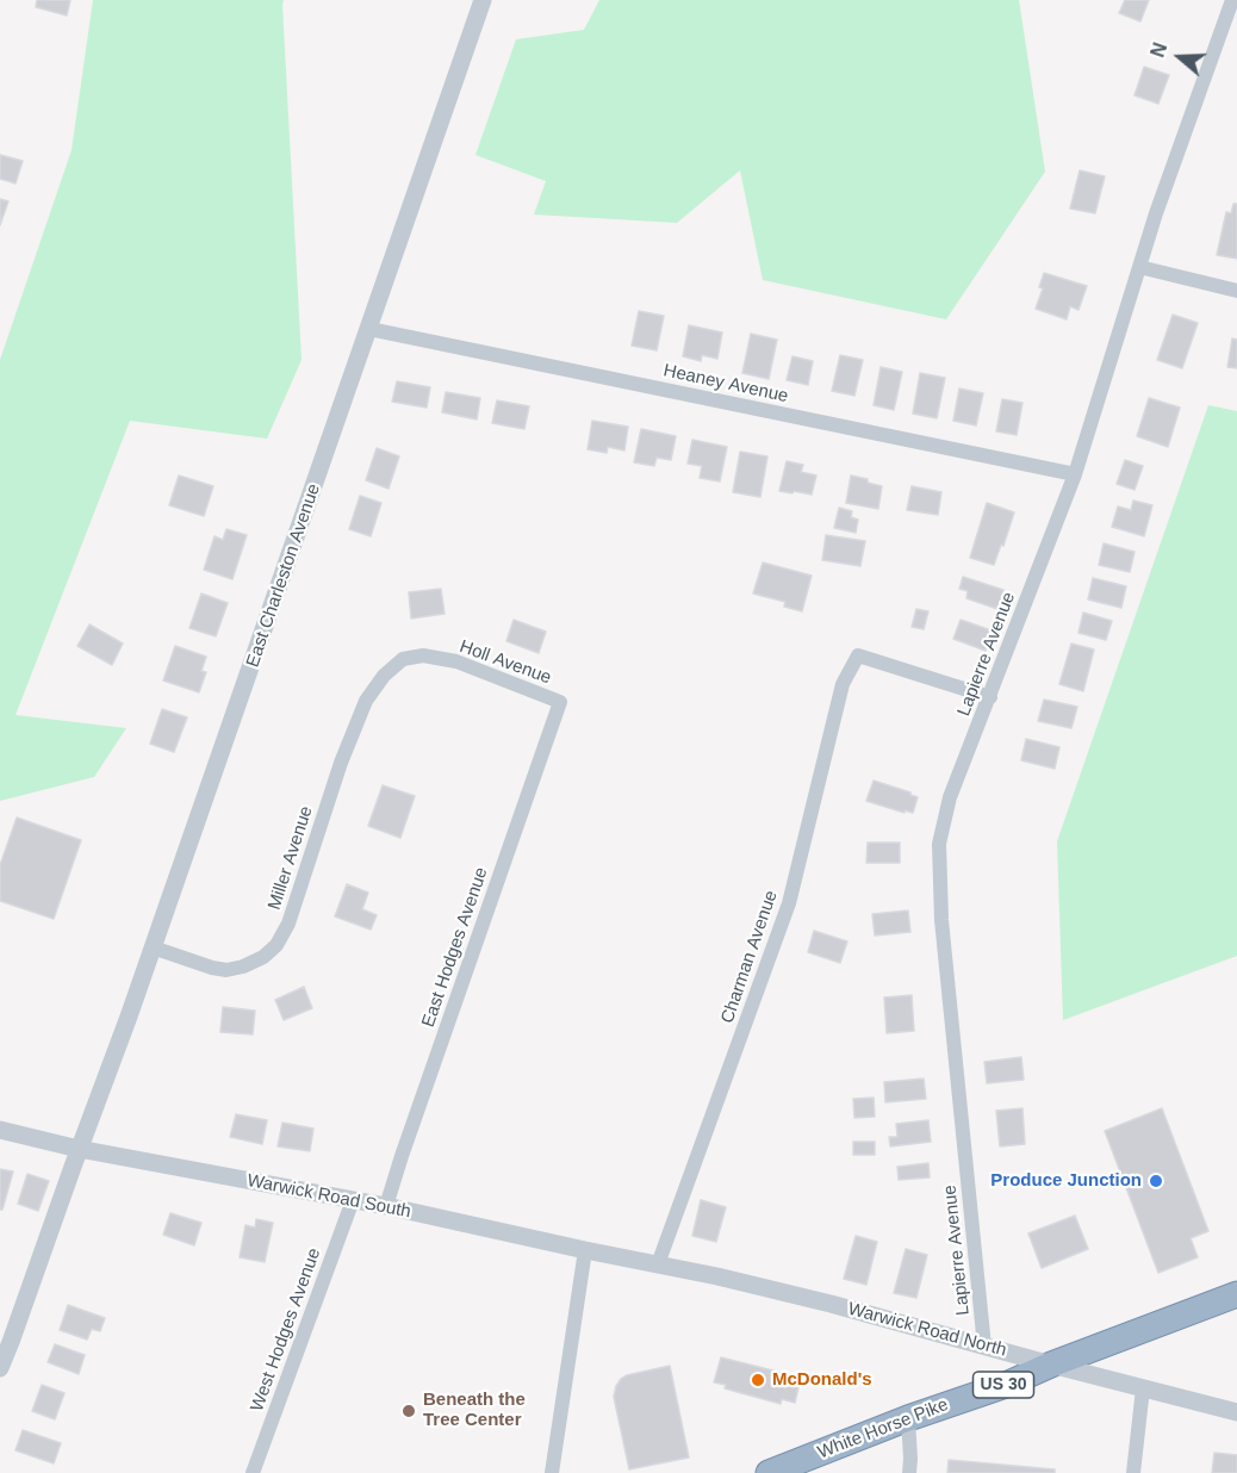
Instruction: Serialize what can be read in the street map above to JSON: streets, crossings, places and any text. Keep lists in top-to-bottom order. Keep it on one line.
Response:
{"streets":{"highway":["US 30","White Horse Pike"],"street":["Heaney Avenue","East Charleston Avenue","Lapierre Avenue","Holl Avenue","Miller Avenue","East Hodges Avenue","Charman Avenue","Warwick Road South","West Hodges Avenue","Warwick Road North"]},"crossings":[["Heaney Avenue","East Charleston Avenue"],["Heaney Avenue","Lapierre Avenue"],["East Charleston Avenue","Miller Avenue"],["East Charleston Avenue","Warwick Road South"],["Lapierre Avenue","Charman Avenue"],["Lapierre Avenue","Warwick Road North"],["Holl Avenue","Miller Avenue"],["Holl Avenue","East Hodges Avenue"],["East Hodges Avenue","Warwick Road South"],["Charman Avenue","Warwick Road South"],["Charman Avenue","Warwick Road North"],["Warwick Road South","West Hodges Avenue"],["Warwick Road South","Warwick Road North"],["Warwick Road North","White Horse Pike"]],"places":["Produce Junction","McDonald's","Beneath the Tree Center"],"north":"left"}
